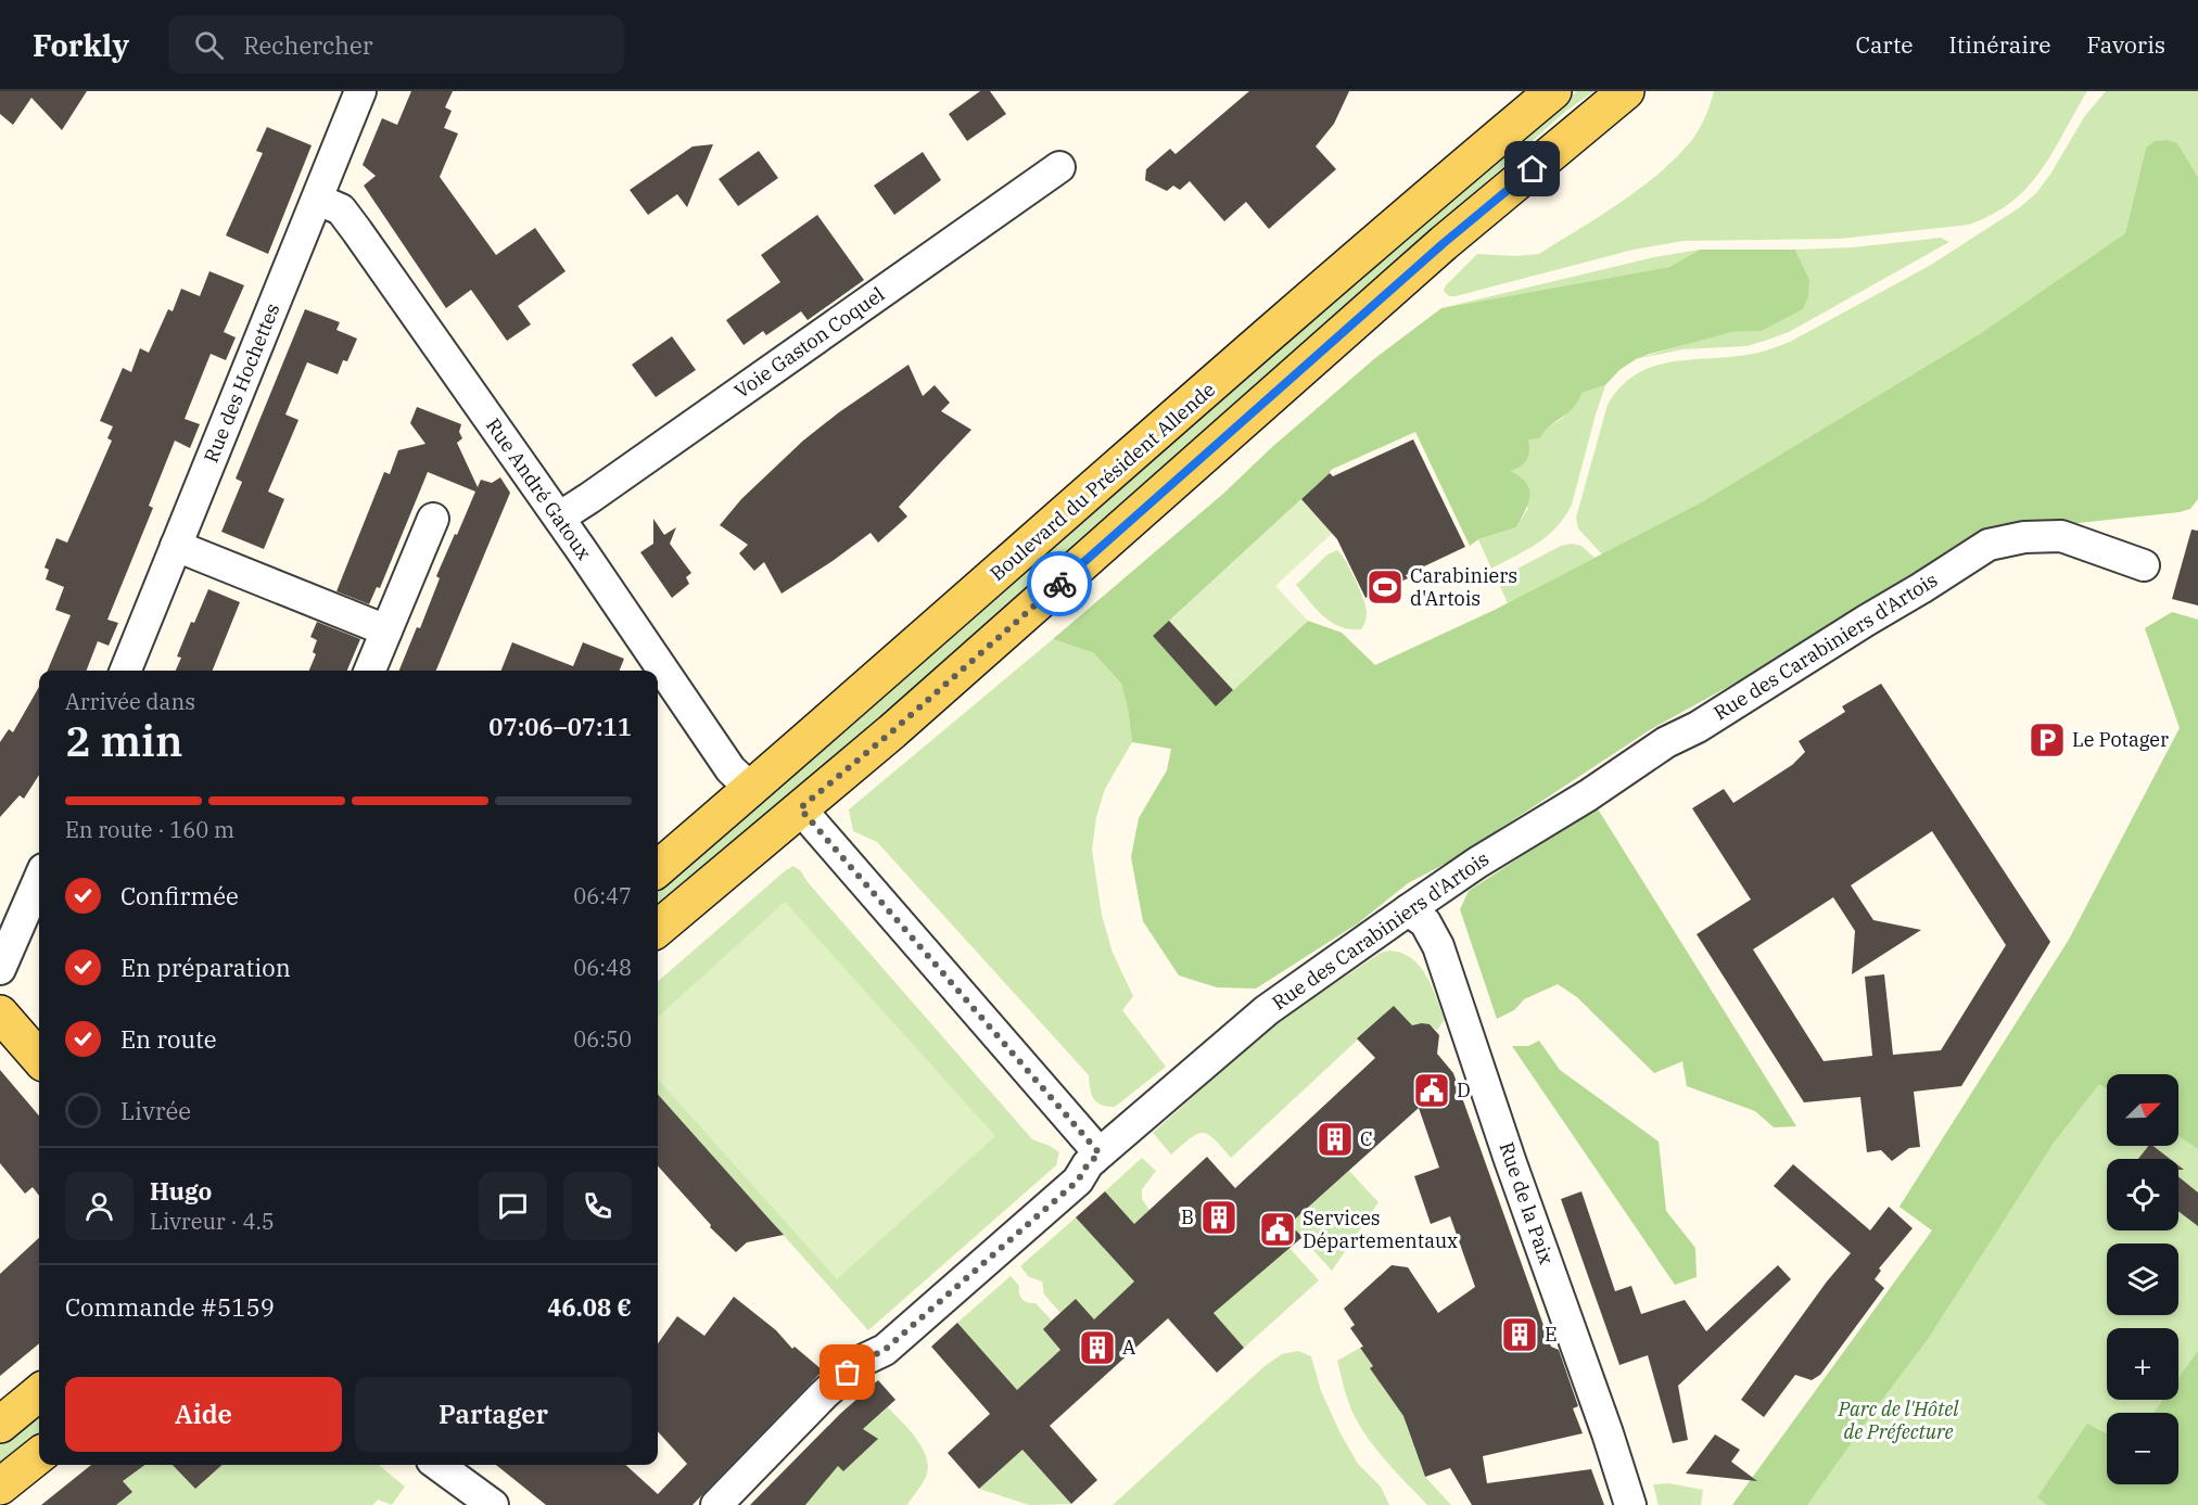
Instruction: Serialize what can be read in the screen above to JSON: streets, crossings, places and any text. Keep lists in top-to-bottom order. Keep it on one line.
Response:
{"streets":{"main road":["Boulevard du Président Allende"],"street":["Voie Gaston Coquel","Rue des Hochettes","Rue André Gatoux","Rue des Carabiniers d'Artois","Rue de la Paix"]},"crossings":[["Voie Gaston Coquel","Rue André Gatoux"],["Rue des Hochettes","Rue André Gatoux"],["Boulevard du Président Allende","Rue André Gatoux"],["Rue des Carabiniers d'Artois","Rue de la Paix"]],"parks":["Parc de l'Hôtel de Préfecture"],"places":{"sports":["Carabiniers d'Artois"],"parking":["Le Potager"],"public building":["D","Services Départementaux"],"building":["C","B","E","A"]},"north":"top right","page":{"header":"Forkly","search":"Rechercher","nav":["Carte","Itinéraire","Favoris"],"heading":["2 min","Arrivée dans","07:06–07:11"],"panel":["Hugo","Livreur · 4.5","Commande #5159","46.08 €"],"bar":"En route · 160 m","list":[["Confirmée","06:47"],["En préparation","06:48"],["En route","06:50"],"Livrée"],"map_buttons":["+","−"],"buttons":["Aide","Partager"]}}
